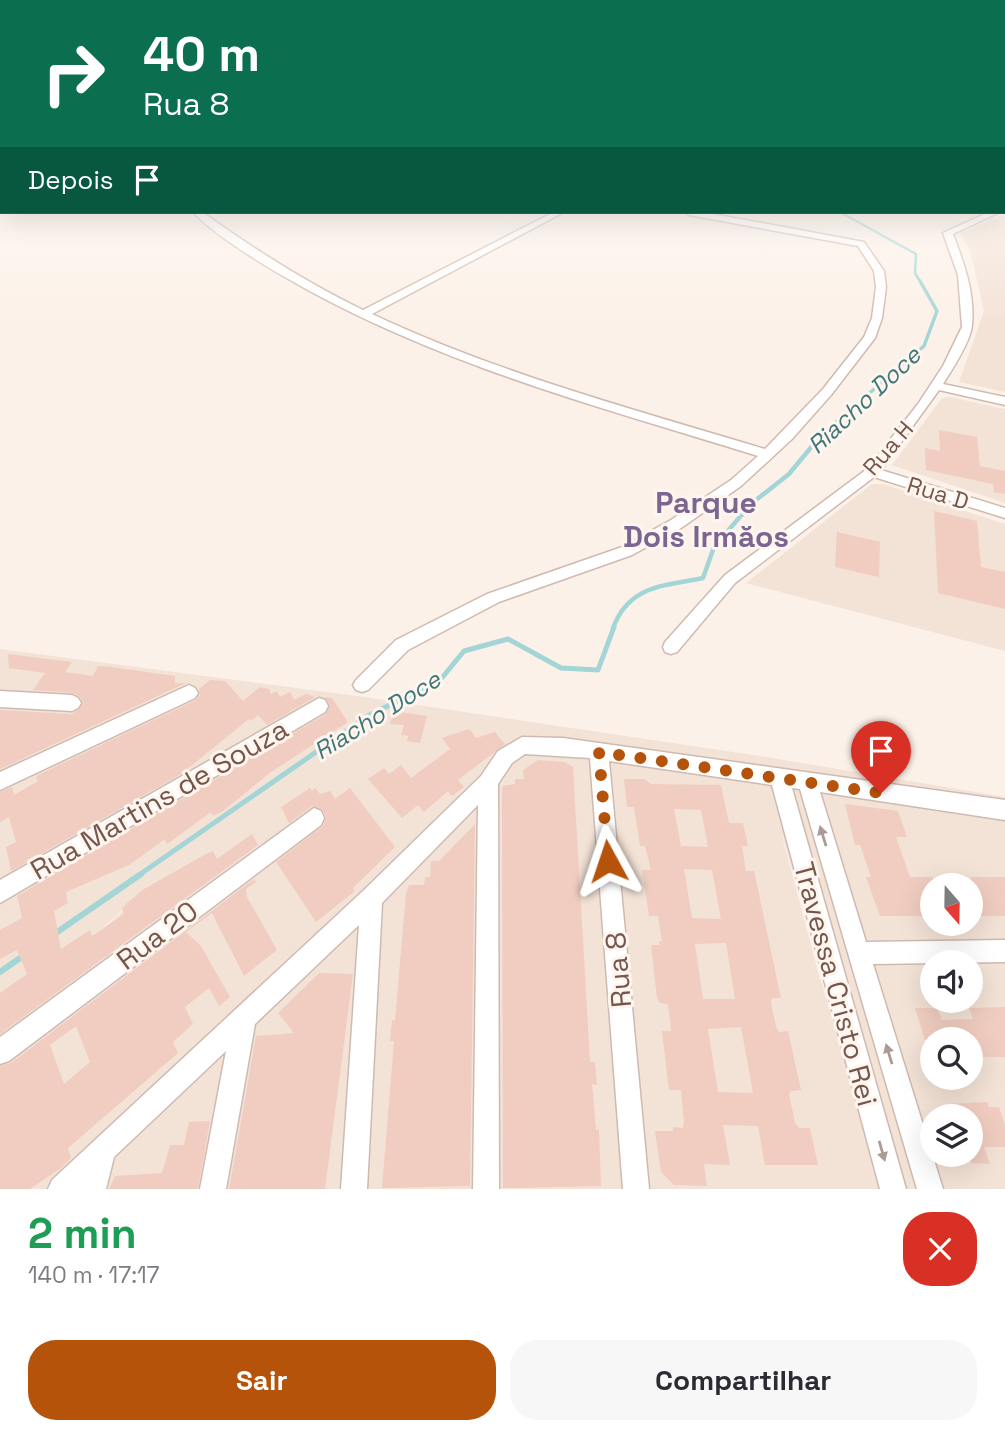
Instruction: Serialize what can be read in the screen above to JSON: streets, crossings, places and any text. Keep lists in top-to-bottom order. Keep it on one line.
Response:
{"streets":{"street":["Rua H","Rua D","Rua Martins de Souza","Rua 20","Rua 8","Travessa Cristo Rei"]},"crossings":[["Rua H","Rua D"]],"districts":["Parque Dois Irmăos"],"water":["Riacho Doce"],"north":"bottom","page":{"turn":["40 m","Rua 8"],"then":"Depois","heading":["2 min","140 m · 17:17"],"buttons":["Sair","Compartilhar"]}}
